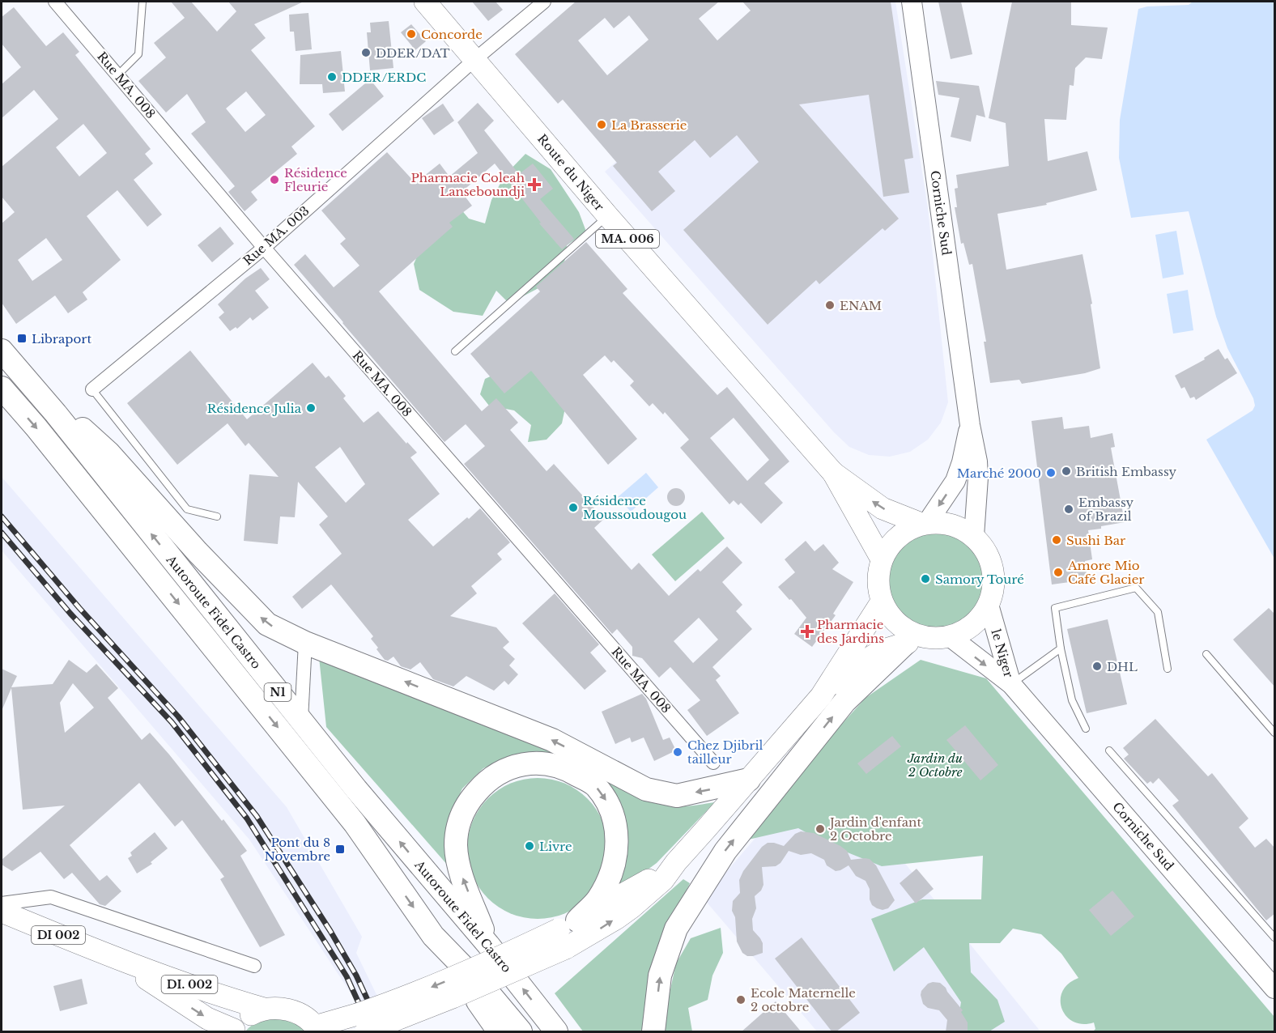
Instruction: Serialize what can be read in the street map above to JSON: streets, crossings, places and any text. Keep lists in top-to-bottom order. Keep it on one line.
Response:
{"streets":{"highway":["Autoroute Fidel Castro","N1"],"main road":["Route du Niger","Corniche Sud","MA. 006","le Niger","DI 002","DI. 002"],"street":["Rue MA. 008","Rue MA. 003"]},"crossings":[["Rue MA. 008","Rue MA. 003"],["Route du Niger","Corniche Sud"],["Route du Niger","Rue MA. 003"],["Route du Niger","le Niger"],["Corniche Sud","le Niger"],["DI 002","DI. 002"]],"one_way":["le Niger"],"parks":["Jardin du 2 Octobre"],"places":{"other":["Concorde","DDER/DAT","DDER/ERDC","La Brasserie","Résidence Fleurie","ENAM","Résidence Julia","British Embassy","Marché 2000","Résidence Moussoudougou","Embassy of Brazil","Sushi Bar","Amore Mio Café Glacier","Samory Touré","DHL","Chez Djibril tailleur","Jardin d'enfant 2 Octobre","Livre","Ecole Maternelle 2 octobre"],"health":["Pharmacie Coleah Lanseboundji","Pharmacie des Jardins"],"transit":["Libraport","Pont du 8 Novembre"]}}
